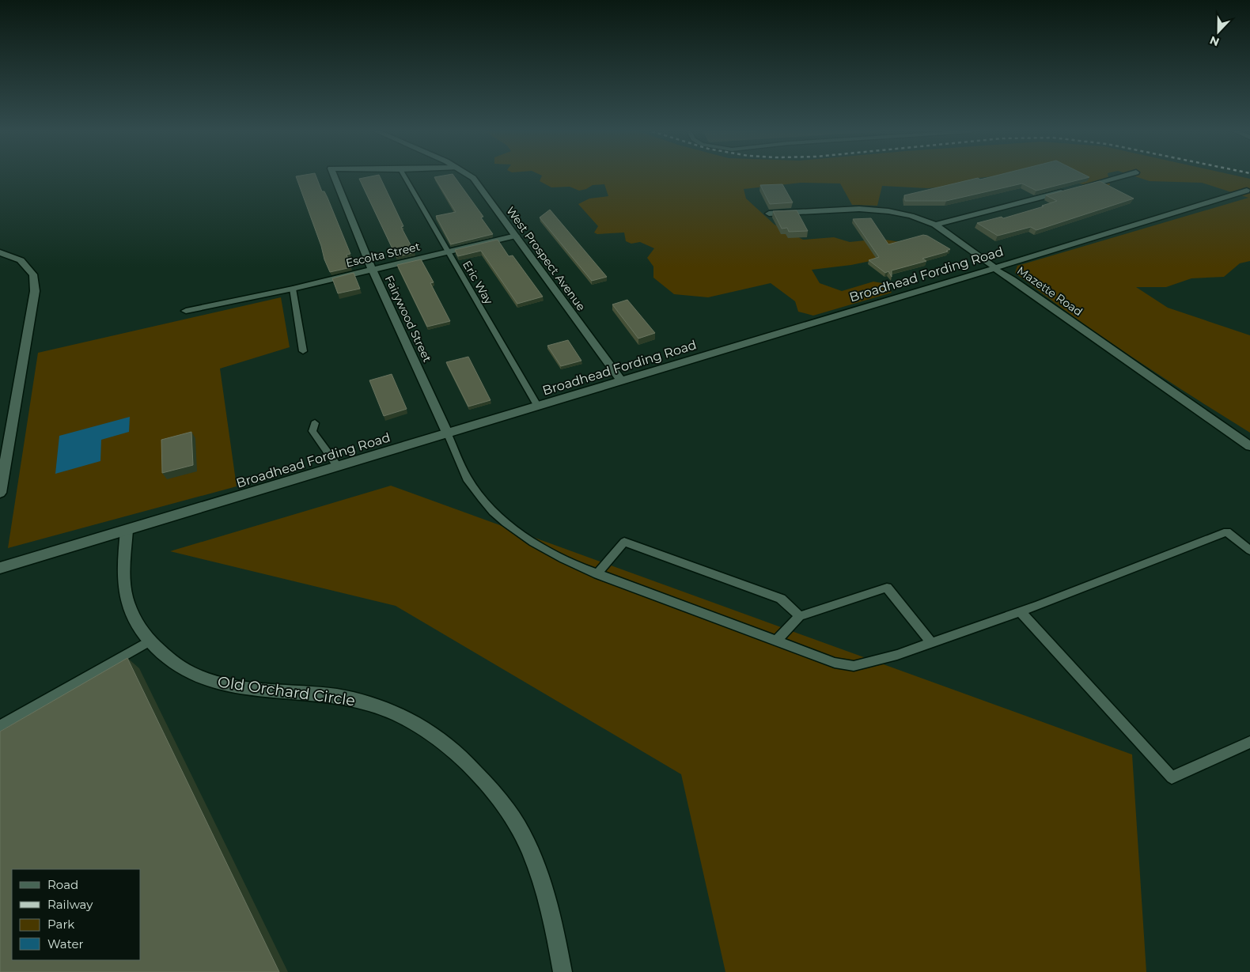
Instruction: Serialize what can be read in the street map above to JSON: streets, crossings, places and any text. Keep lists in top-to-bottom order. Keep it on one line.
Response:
{"streets":{"street":["Escolta Street","West Prospect Avenue","Broadhead Fording Road","Mazette Road","Fairywood Street","Old Orchard Circle"],"lane":["Eric Way"]},"crossings":[["Escolta Street","West Prospect Avenue"],["Escolta Street","Eric Way"],["Escolta Street","Fairywood Street"],["West Prospect Avenue","Broadhead Fording Road"],["Broadhead Fording Road","Eric Way"],["Broadhead Fording Road","Mazette Road"],["Broadhead Fording Road","Fairywood Street"],["Broadhead Fording Road","Old Orchard Circle"]],"legend":["Road","Railway","Park","Water"],"north":"bottom"}
